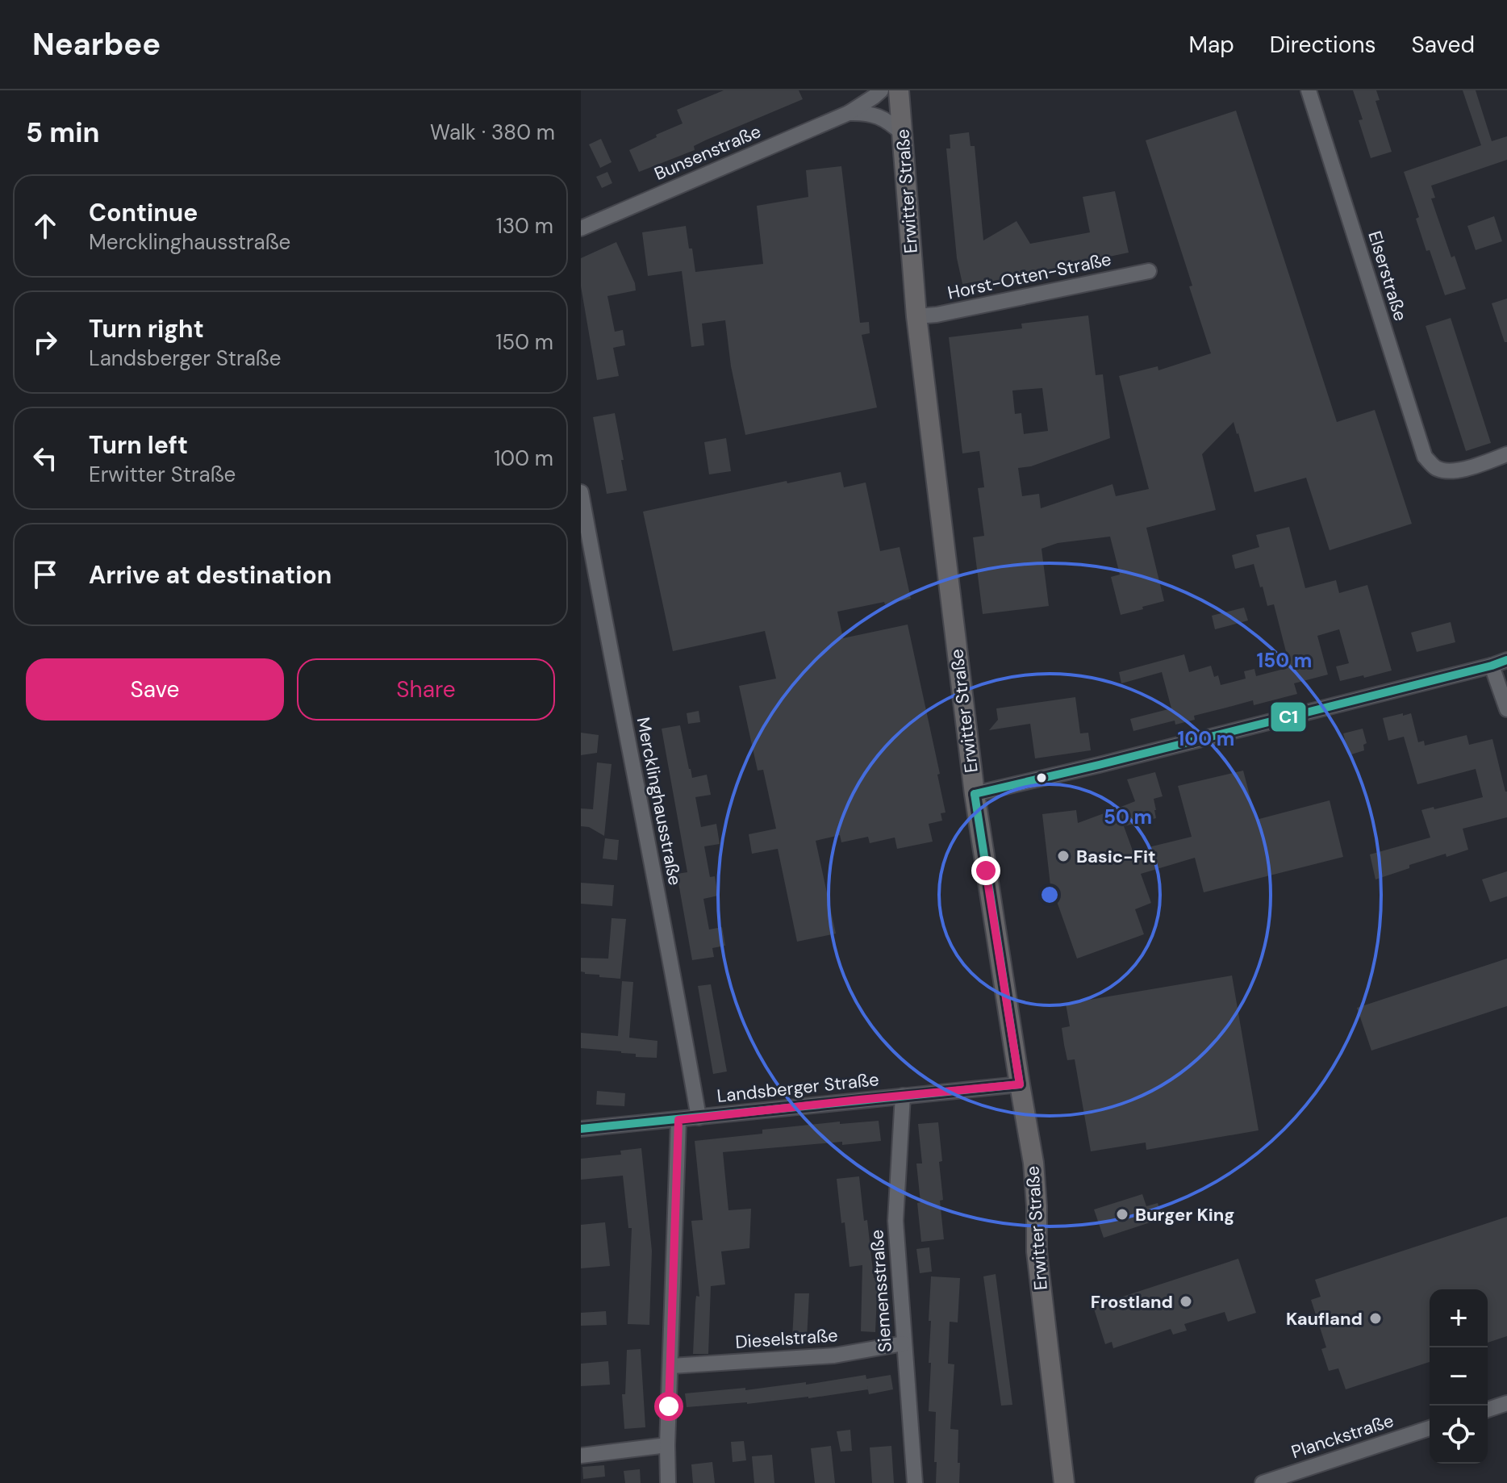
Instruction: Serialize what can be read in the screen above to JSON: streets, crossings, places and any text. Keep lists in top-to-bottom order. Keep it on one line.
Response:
{"streets":{"main road":["Erwitter Straße"],"street":["Bunsenstraße","Horst-Otten-Straße","Elserstraße","Mercklinghausstraße","Landsberger Straße","Siemensstraße","Dieselstraße","Planckstraße"]},"crossings":[["Erwitter Straße","Horst-Otten-Straße"],["Erwitter Straße","Landsberger Straße"],["Mercklinghausstraße","Landsberger Straße"],["Landsberger Straße","Siemensstraße"],["Siemensstraße","Dieselstraße"]],"places":["Basic-Fit","Burger King","Frostland","Kaufland"],"lines":["transit line C1"],"page":{"header":"Nearbee","nav":["Map","Directions","Saved"],"heading":["5 min","Walk · 380 m"],"list":[["Continue","Mercklinghausstraße","130 m"],["Turn right","Landsberger Straße","150 m"],["Turn left","Erwitter Straße","100 m"],"Arrive at destination"],"buttons":["Save","Share"],"map_buttons":["+","−"]},"rings":["150 m","100 m","50 m"]}
